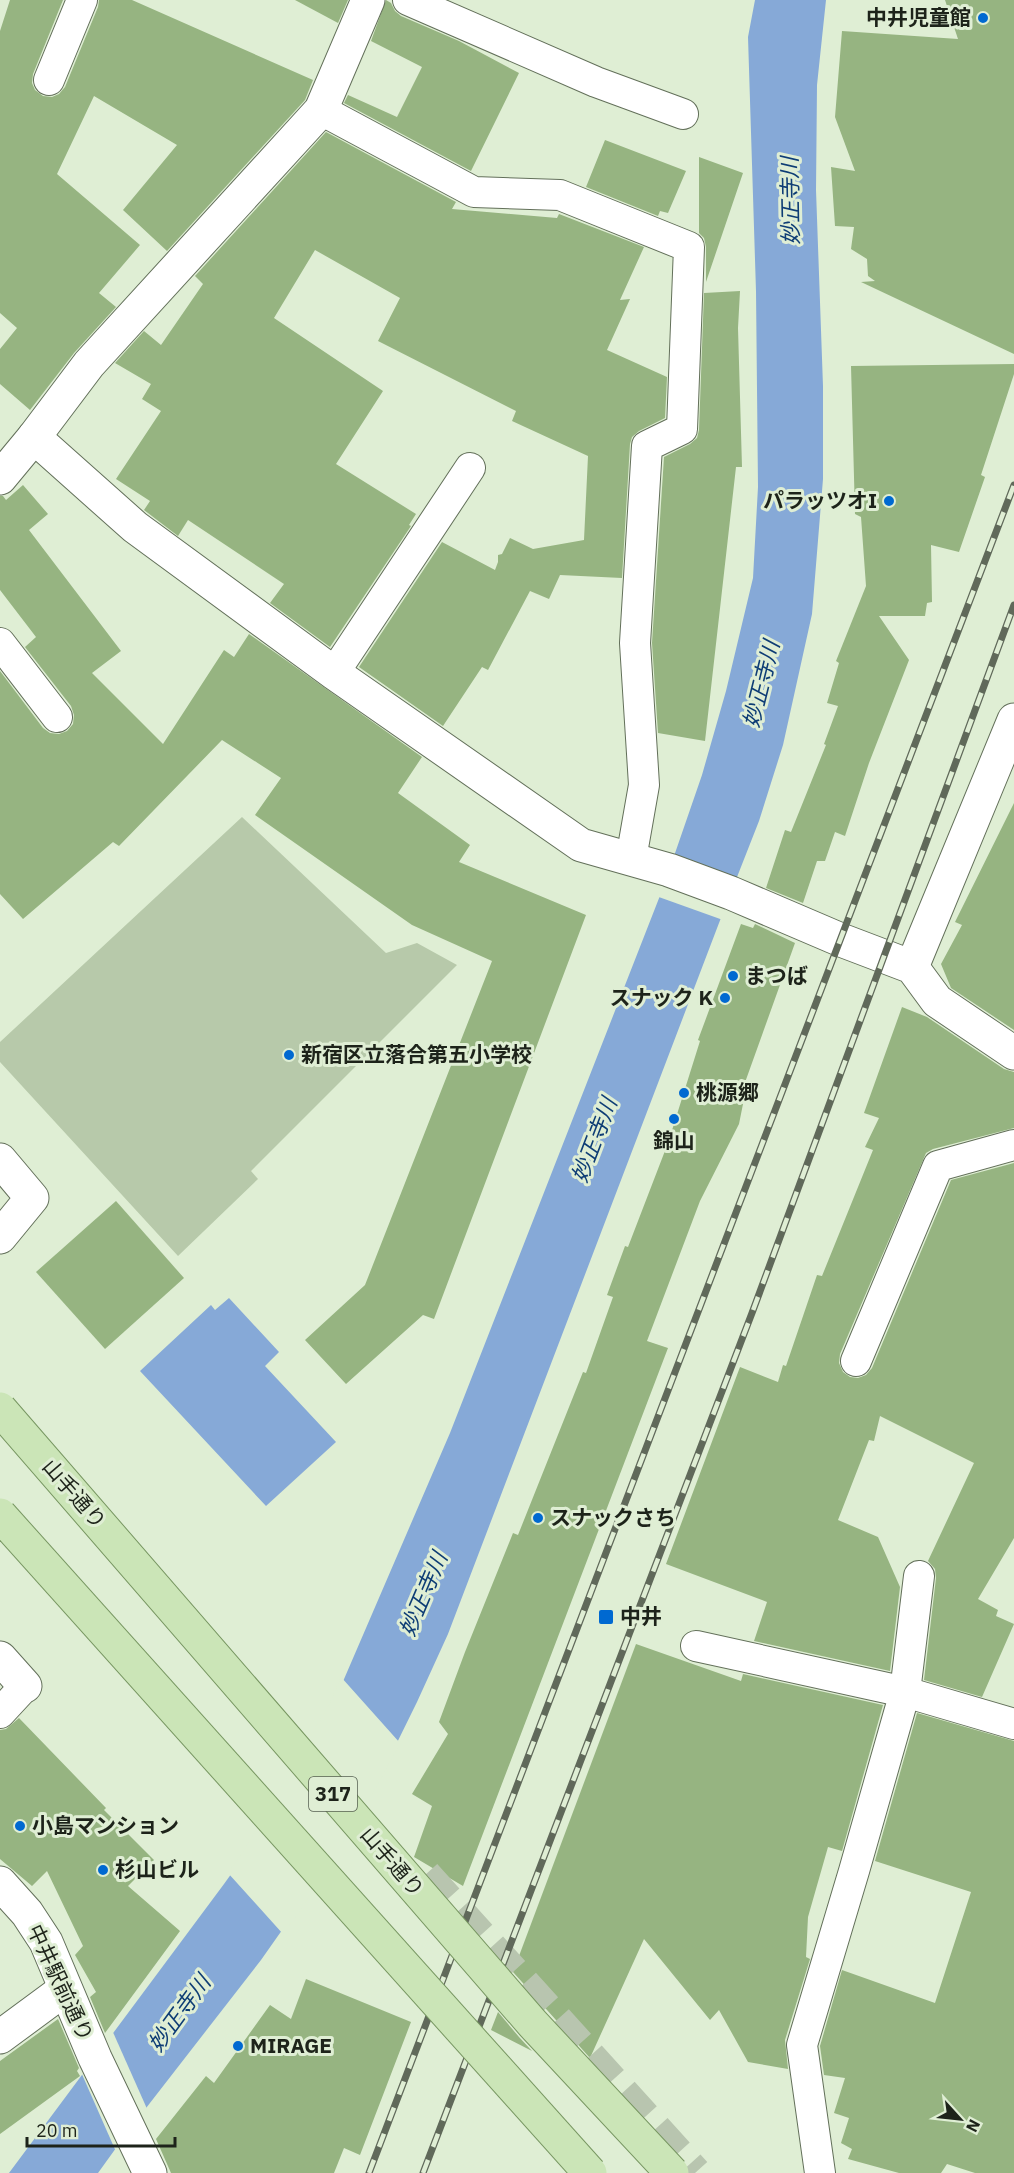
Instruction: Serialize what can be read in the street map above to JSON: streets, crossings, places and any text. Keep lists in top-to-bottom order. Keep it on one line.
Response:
{"streets":{"main road":["山手通り","317"],"street":["中井駅前通り"]},"water":["妙正寺川"],"places":{"other":["中井児童館","パラッツオI","まつば","スナック K","新宿区立落合第五小学校","桃源郷","錦山","スナックさち","小島マンション","杉山ビル","MIRAGE"],"transit":["中井"]},"scale_bar":"20 m","north":"bottom right"}
